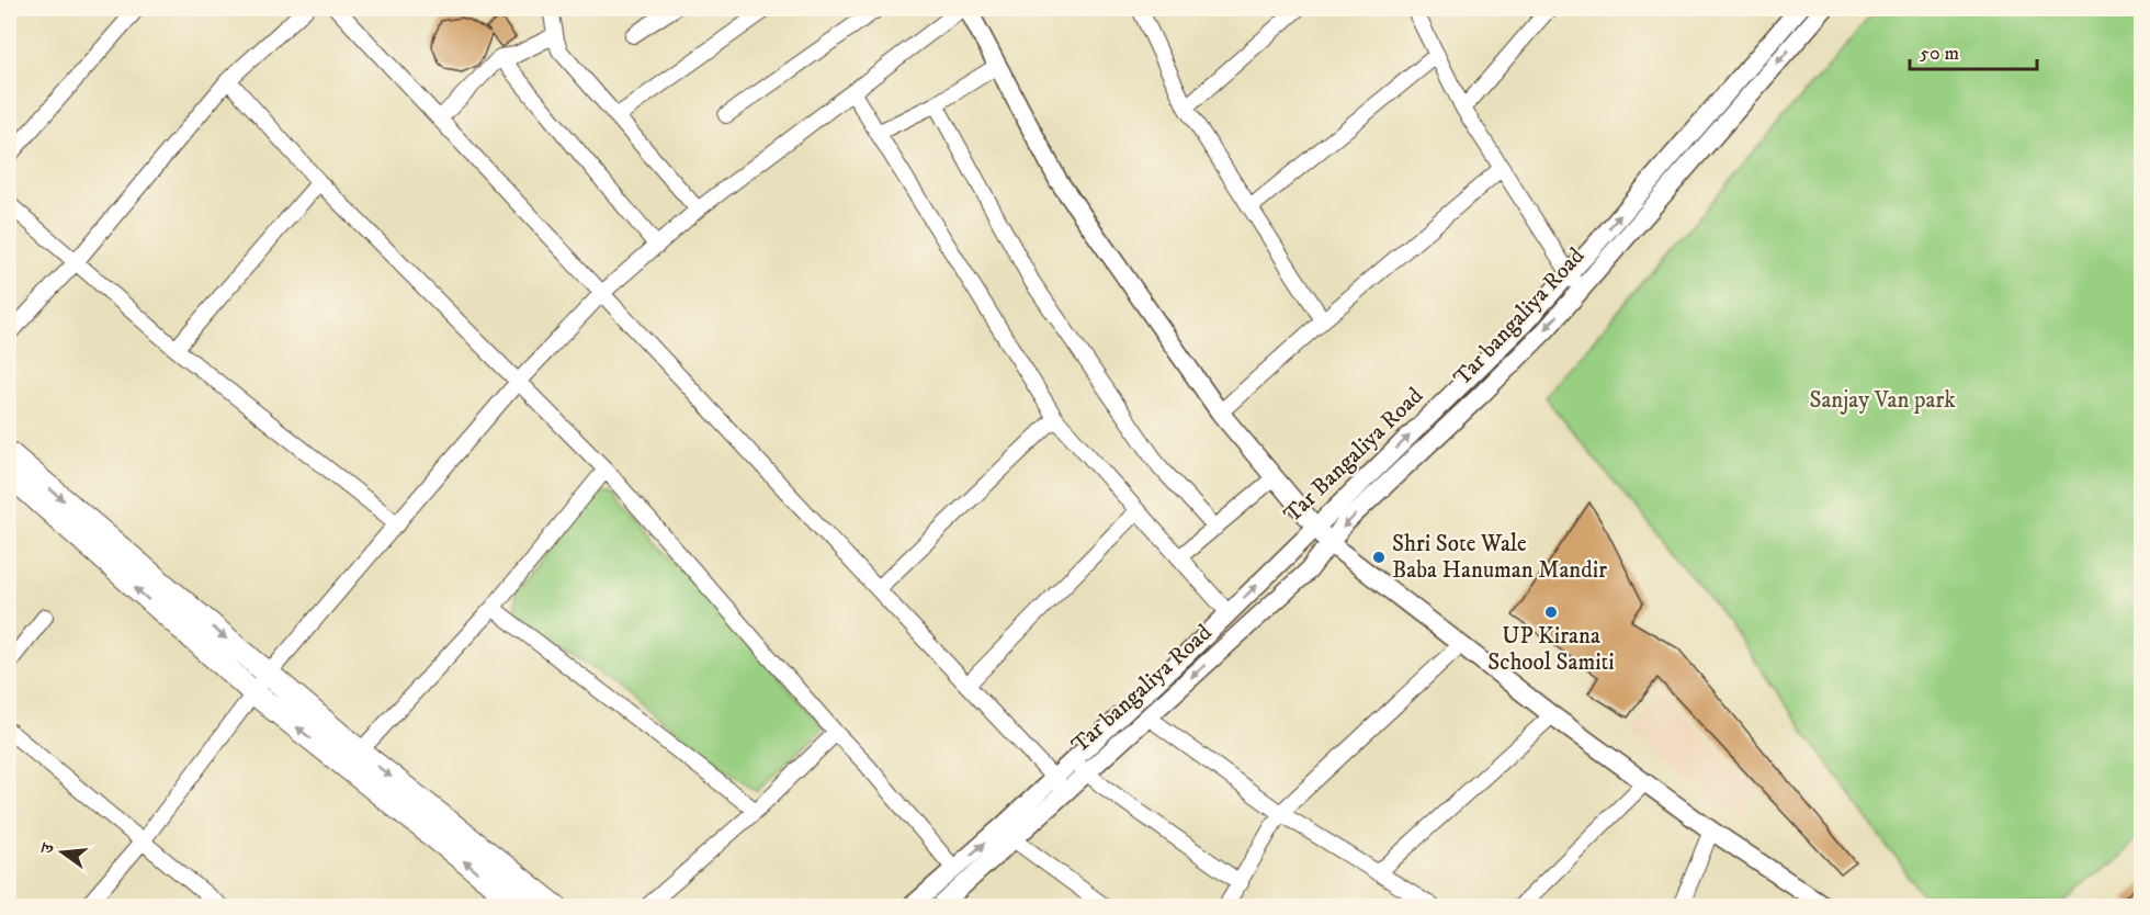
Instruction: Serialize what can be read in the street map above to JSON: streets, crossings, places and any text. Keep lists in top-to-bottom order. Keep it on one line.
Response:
{"streets":{"street":["Tar bangaliya Road","Tar Bangaliya Road"]},"crossings":[["Tar bangaliya Road","Tar Bangaliya Road"]],"parks":["Sanjay Van park"],"places":["Shri Sote Wale Baba Hanuman Mandir","UP Kirana School Samiti"],"scale_bar":"50 m","north":"left"}
